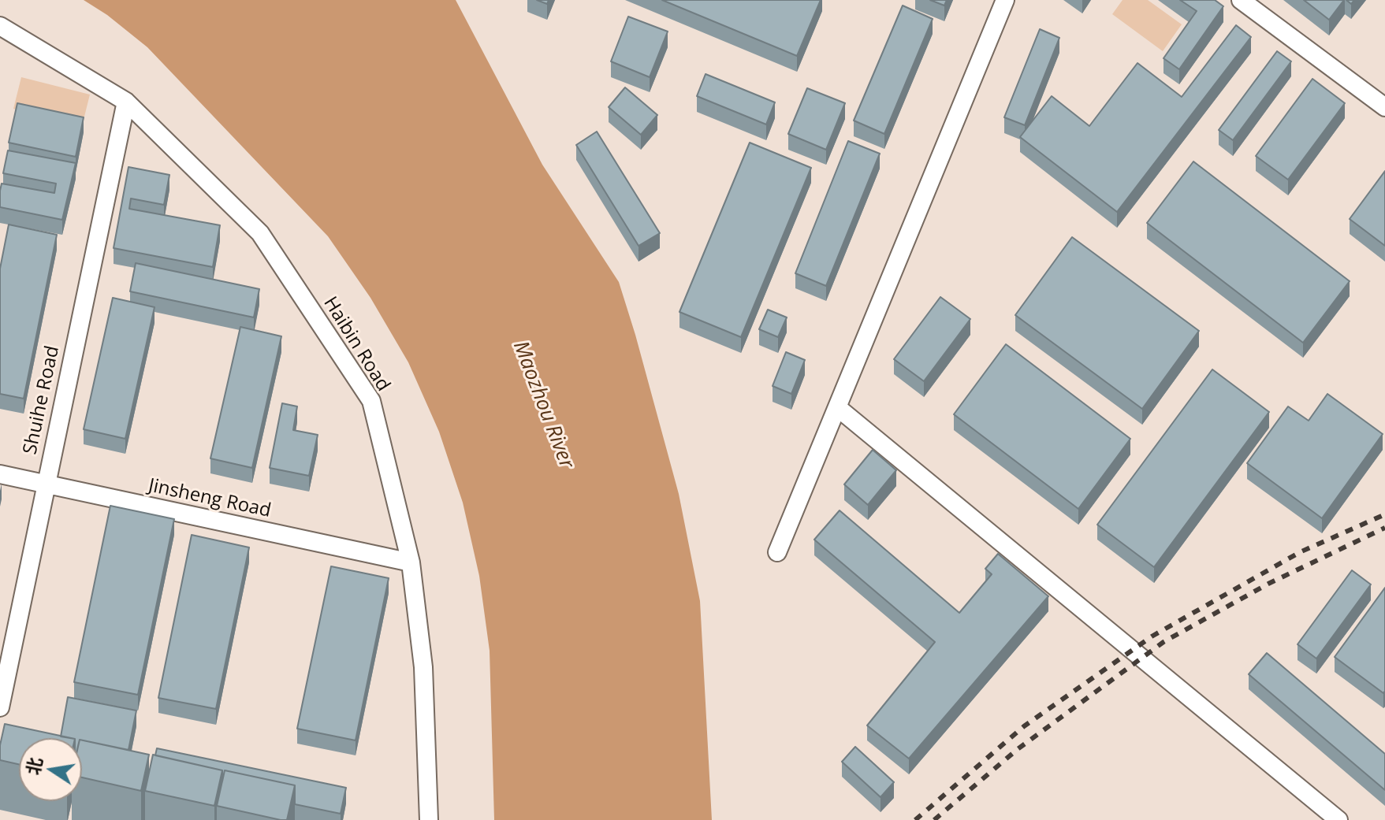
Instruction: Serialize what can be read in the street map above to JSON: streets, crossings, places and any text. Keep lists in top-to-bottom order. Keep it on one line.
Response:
{"streets":{"street":["Haibin Road","Shuihe Road","Jinsheng Road"]},"crossings":[["Haibin Road","Shuihe Road"],["Haibin Road","Jinsheng Road"],["Shuihe Road","Jinsheng Road"]],"water":["Maozhou River"],"north":"left"}
